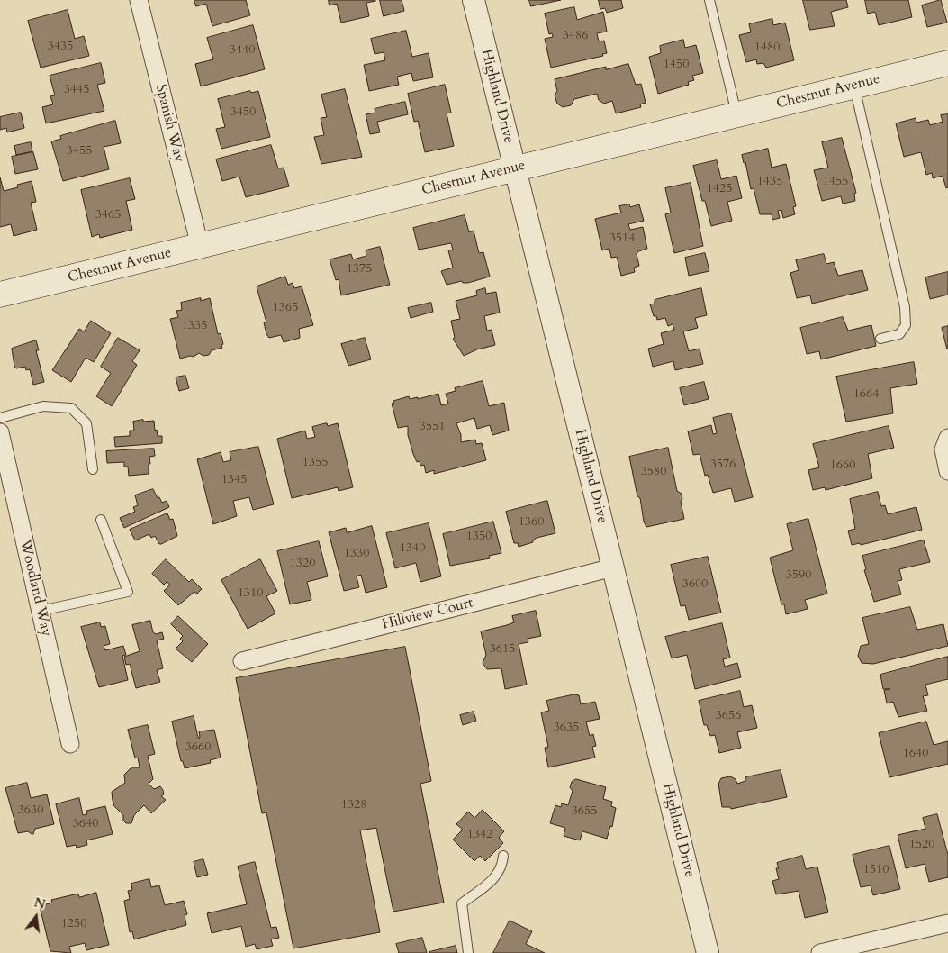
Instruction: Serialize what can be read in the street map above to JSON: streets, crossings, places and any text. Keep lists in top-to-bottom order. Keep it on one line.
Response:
{"streets":{"main road":["Chestnut Avenue"],"street":["Highland Drive","Spanish Way","Woodland Way","Hillview Court"]},"crossings":[["Chestnut Avenue","Highland Drive"],["Chestnut Avenue","Spanish Way"],["Highland Drive","Hillview Court"]],"house_numbers":["3486","3435","1480","3440","1450","3445","3450","3455","1435","1455","1425","3465","3514","1375","1365","1335","1664","3551","1355","3576","1660","3580","1345","1360","1350","1340","1330","1320","3590","3600","1310","3615","3656","3635","3660","1640","1328","3630","3655","3640","1342","1520","1510","1250"],"north":"top"}
